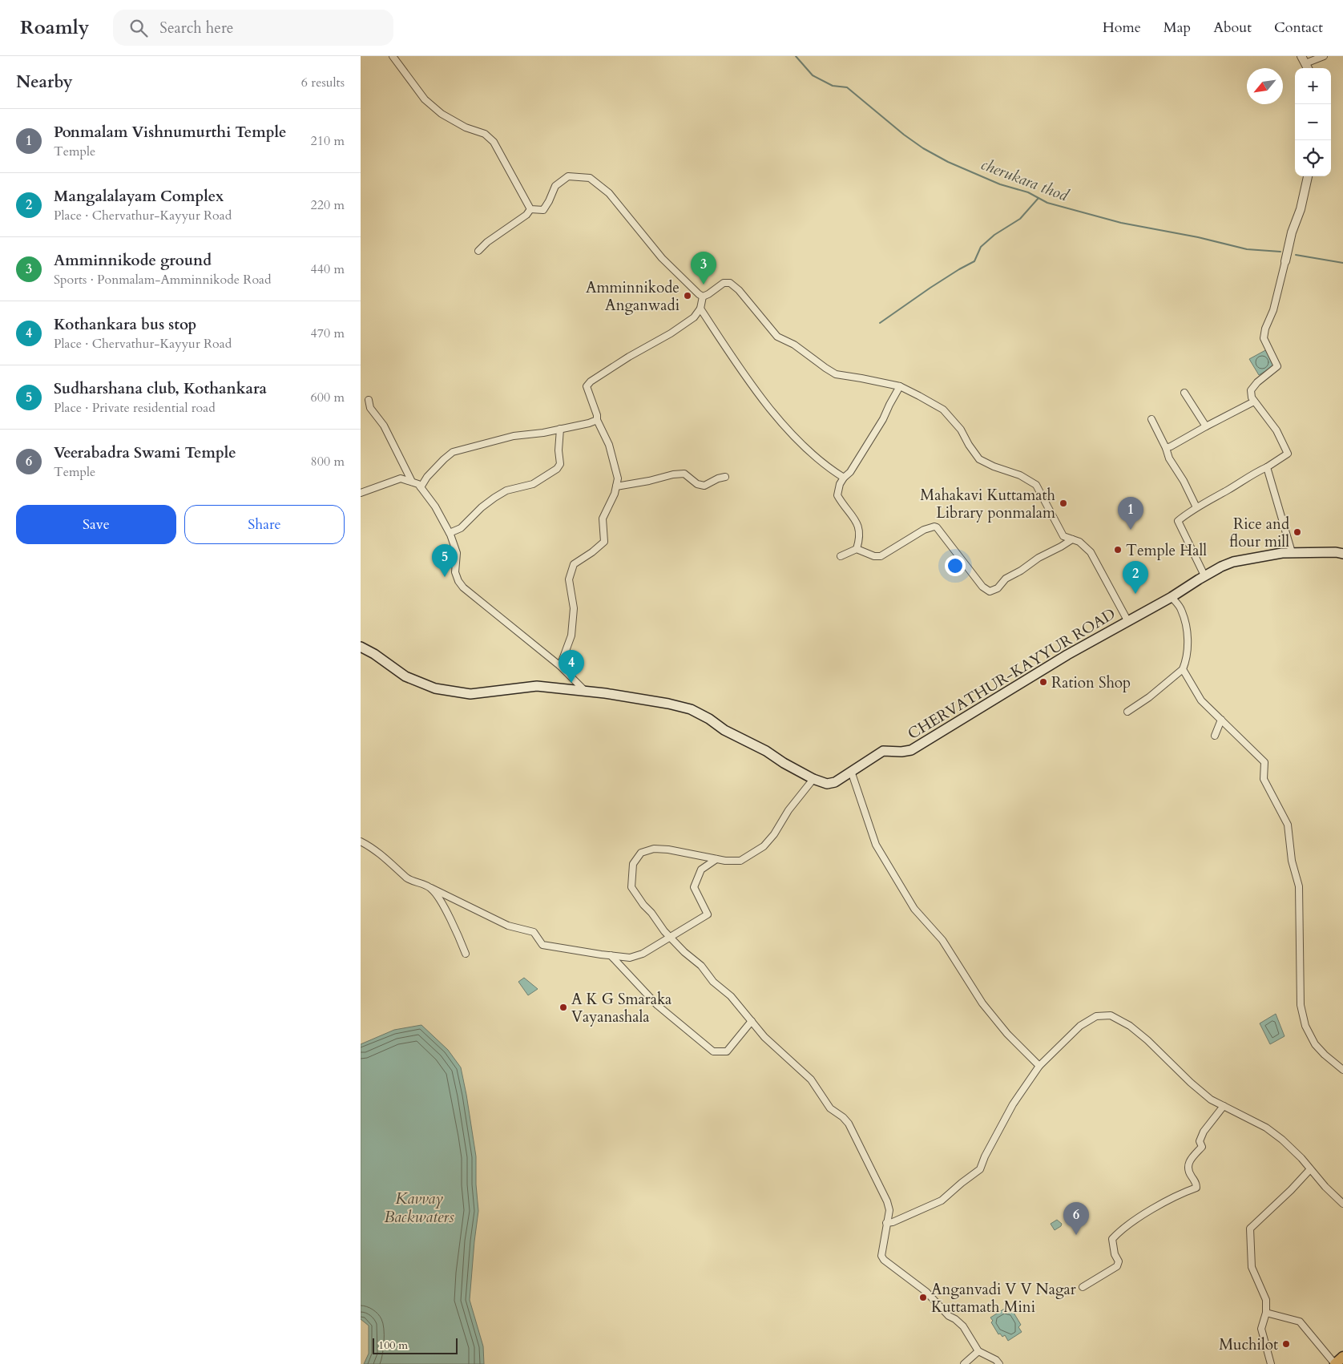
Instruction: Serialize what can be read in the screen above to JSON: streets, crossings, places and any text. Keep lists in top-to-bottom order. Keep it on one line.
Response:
{"streets":{"main road":["CHERVATHUR-KAYYUR ROAD"]},"water":["cherukara thod","Kavvay Backwaters"],"places":["Amminnikode Anganwadi","Mahakavi Kuttamath Library ponmalam","Rice and flour mill","Temple Hall","Ration Shop","A K G Smaraka Vayanashala","Anganvadi V V Nagar Kuttamath Mini","Muchilot"],"scale_bar":"100 m","north":"bottom left","page":{"header":"Roamly","search":"Search here","nav":["Home","Map","About","Contact"],"heading":["Nearby","6 results"],"map_buttons":["+","−"],"list":[{"mark":"1","name":"Ponmalam Vishnumurthi Temple","note":"Temple","value":"210 m"},{"mark":"2","name":"Mangalalayam Complex","note":"Place · Chervathur-Kayyur Road","value":"220 m"},{"mark":"3","name":"Amminnikode ground","note":"Sports · Ponmalam-Amminnikode Road","value":"440 m"},{"mark":"4","name":"Kothankara bus stop","note":"Place · Chervathur-Kayyur Road","value":"470 m"},{"mark":"5","name":"Sudharshana club, Kothankara","note":"Place · Private residential road","value":"600 m"},{"mark":"6","name":"Veerabadra Swami Temple","note":"Temple","value":"800 m"}],"pins":["3","1","5","2","4","6"],"buttons":["Save","Share"],"scale":"100 m"}}
